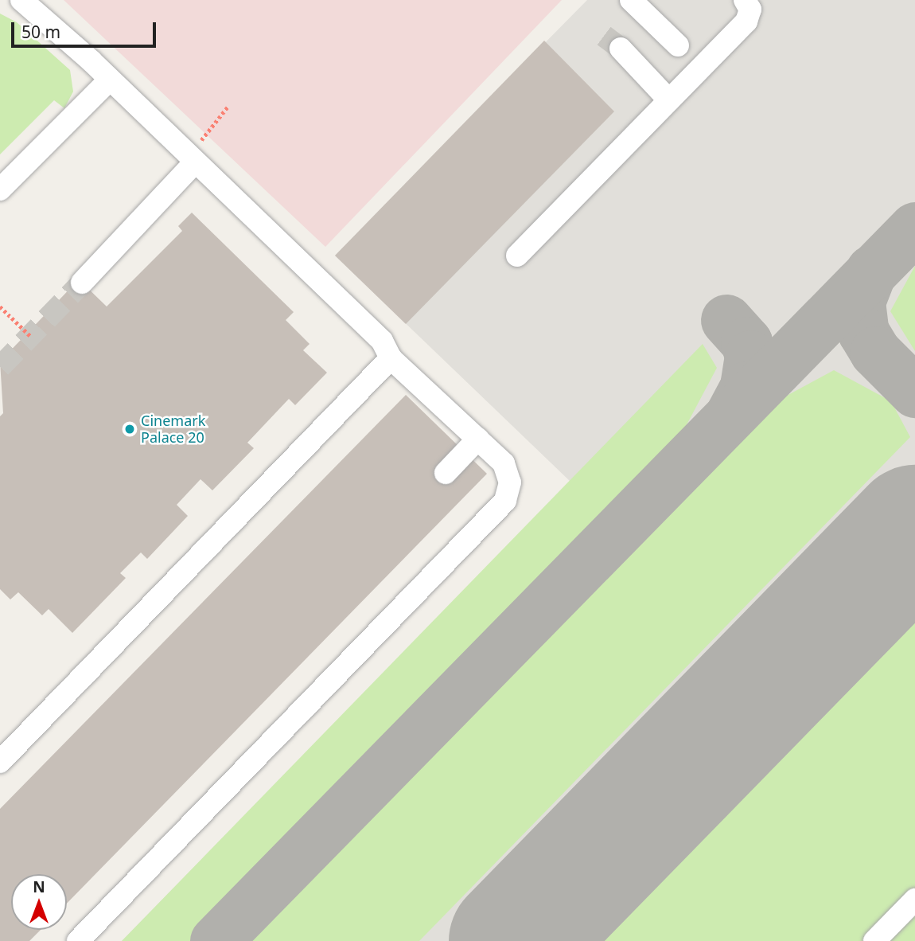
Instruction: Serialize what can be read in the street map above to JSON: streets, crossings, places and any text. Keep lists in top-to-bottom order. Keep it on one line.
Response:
{"places":["Cinemark Palace 20"],"scale_bar":"50 m","north":"top"}
